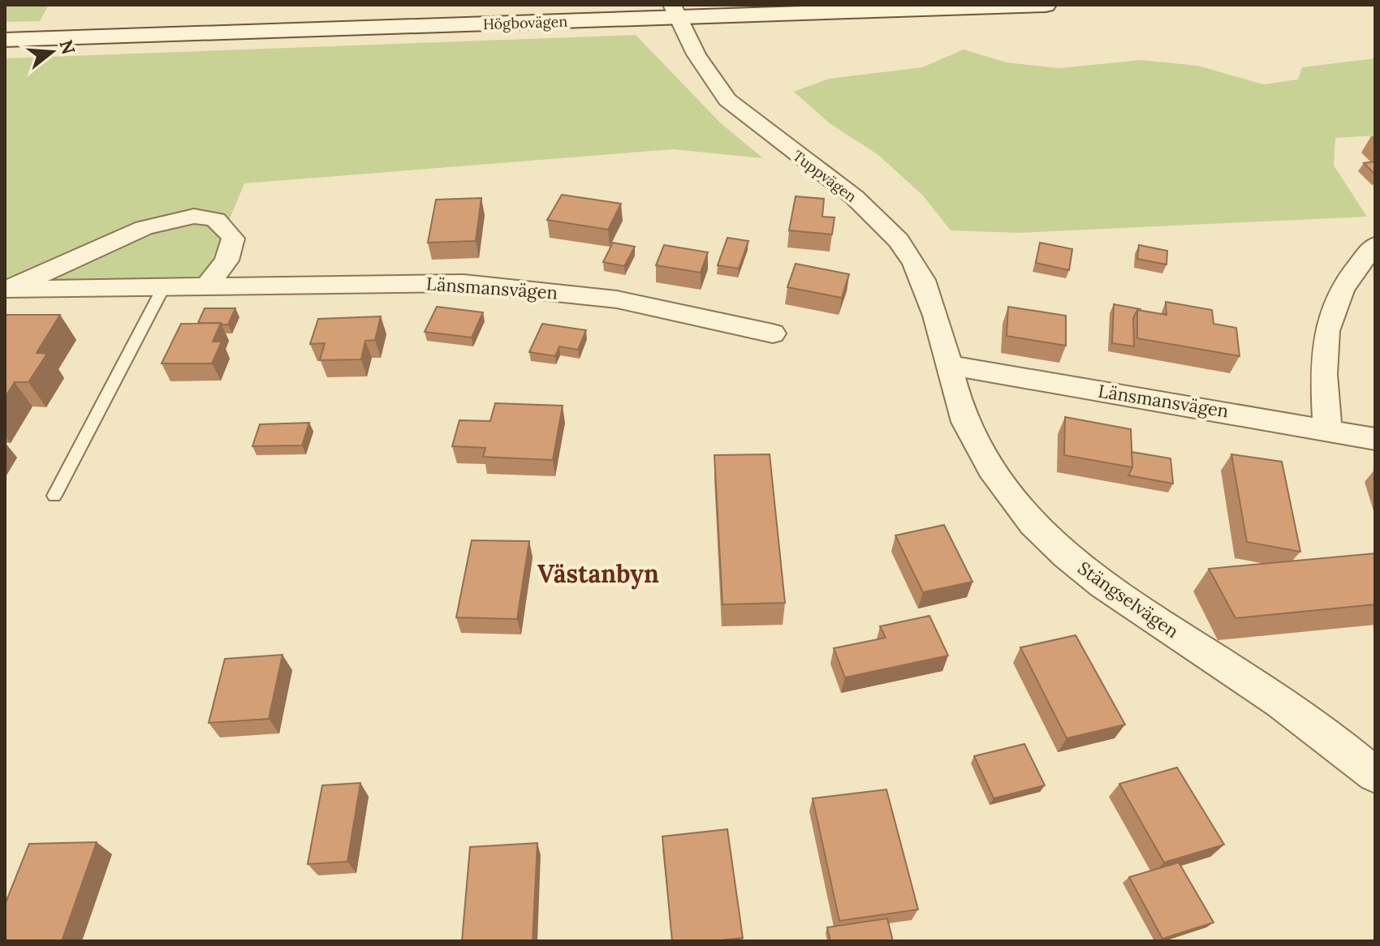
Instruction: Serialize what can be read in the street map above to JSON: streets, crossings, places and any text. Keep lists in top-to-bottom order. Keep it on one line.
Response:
{"streets":{"main road":["Högbovägen"],"street":["Tuppvägen","Länsmansvägen","Stängselvägen"]},"crossings":[["Högbovägen","Tuppvägen"],["Tuppvägen","Länsmansvägen"],["Tuppvägen","Stängselvägen"],["Länsmansvägen","Stängselvägen"]],"districts":["Västanbyn"],"north":"right"}
